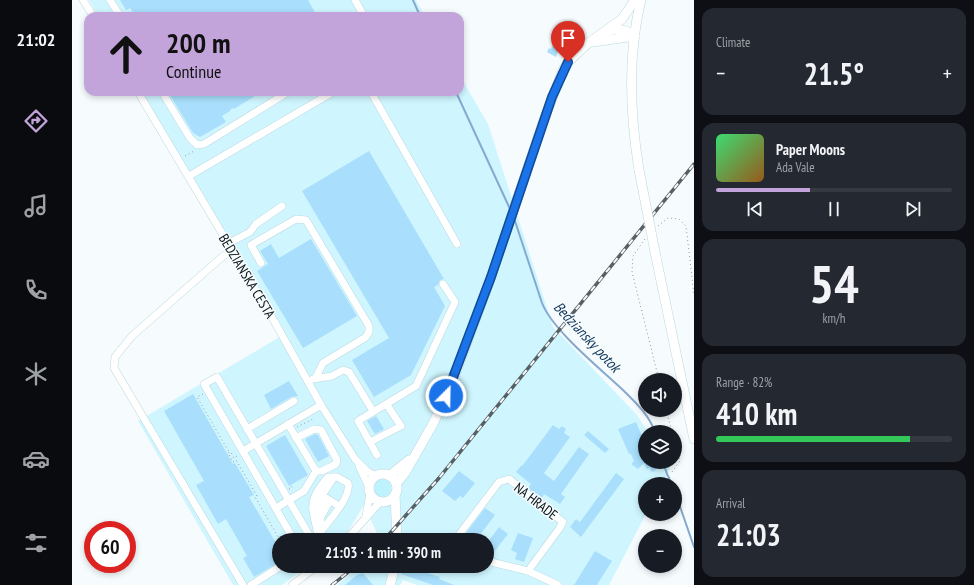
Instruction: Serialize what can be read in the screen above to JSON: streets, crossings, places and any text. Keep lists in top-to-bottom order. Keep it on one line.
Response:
{"streets":{"street":["BEDZIANSKA CESTA","NA HRADE"]},"water":["Bedziansky potok"],"page":{"tabs":"21:02","tile":["Climate",["54","km/h"],["Range · 82%","410 km"],["Arrival","21:03"]],"turn":["200 m","Continue"],"heat":["−","21.5°","+"],"song":["Paper Moons","Ada Vale"],"map_buttons":["+","−"],"limit":"60","trip":"21:03 · 1 min · 390 m"}}
